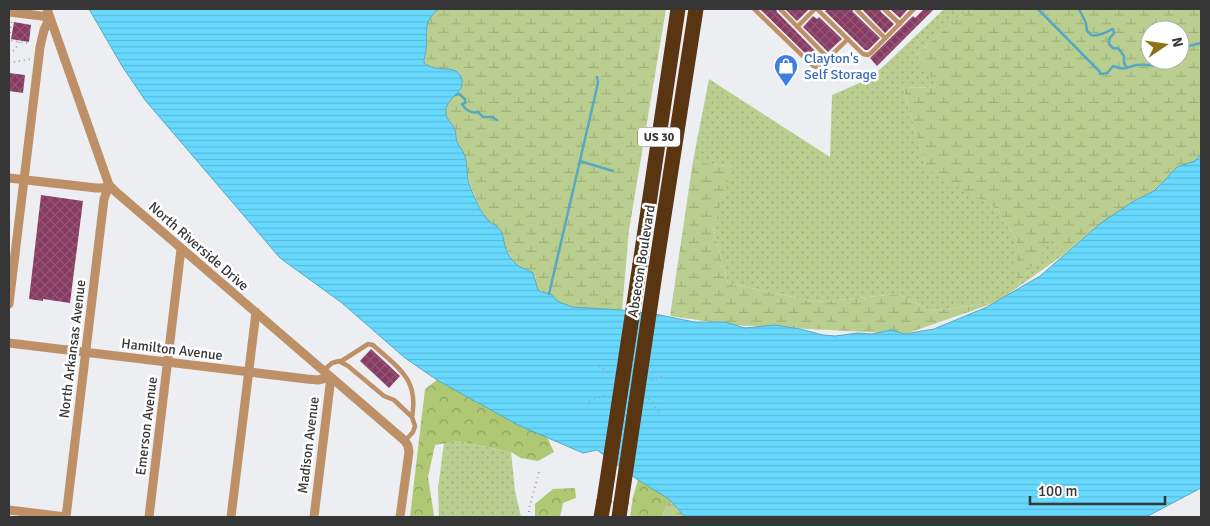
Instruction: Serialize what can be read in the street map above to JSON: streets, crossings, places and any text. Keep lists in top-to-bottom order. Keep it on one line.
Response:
{"streets":{"highway":["US 30","Absecon Boulevard"],"street":["North Riverside Drive","North Arkansas Avenue","Hamilton Avenue","Emerson Avenue","Madison Avenue"]},"crossings":[["North Riverside Drive","North Arkansas Avenue"],["North Riverside Drive","Hamilton Avenue"],["North Riverside Drive","Emerson Avenue"],["North Riverside Drive","Madison Avenue"],["North Arkansas Avenue","Hamilton Avenue"],["Hamilton Avenue","Emerson Avenue"],["Hamilton Avenue","Madison Avenue"]],"places":{"shop":["Clayton's Self Storage"]},"scale_bar":"100 m","north":"right"}
